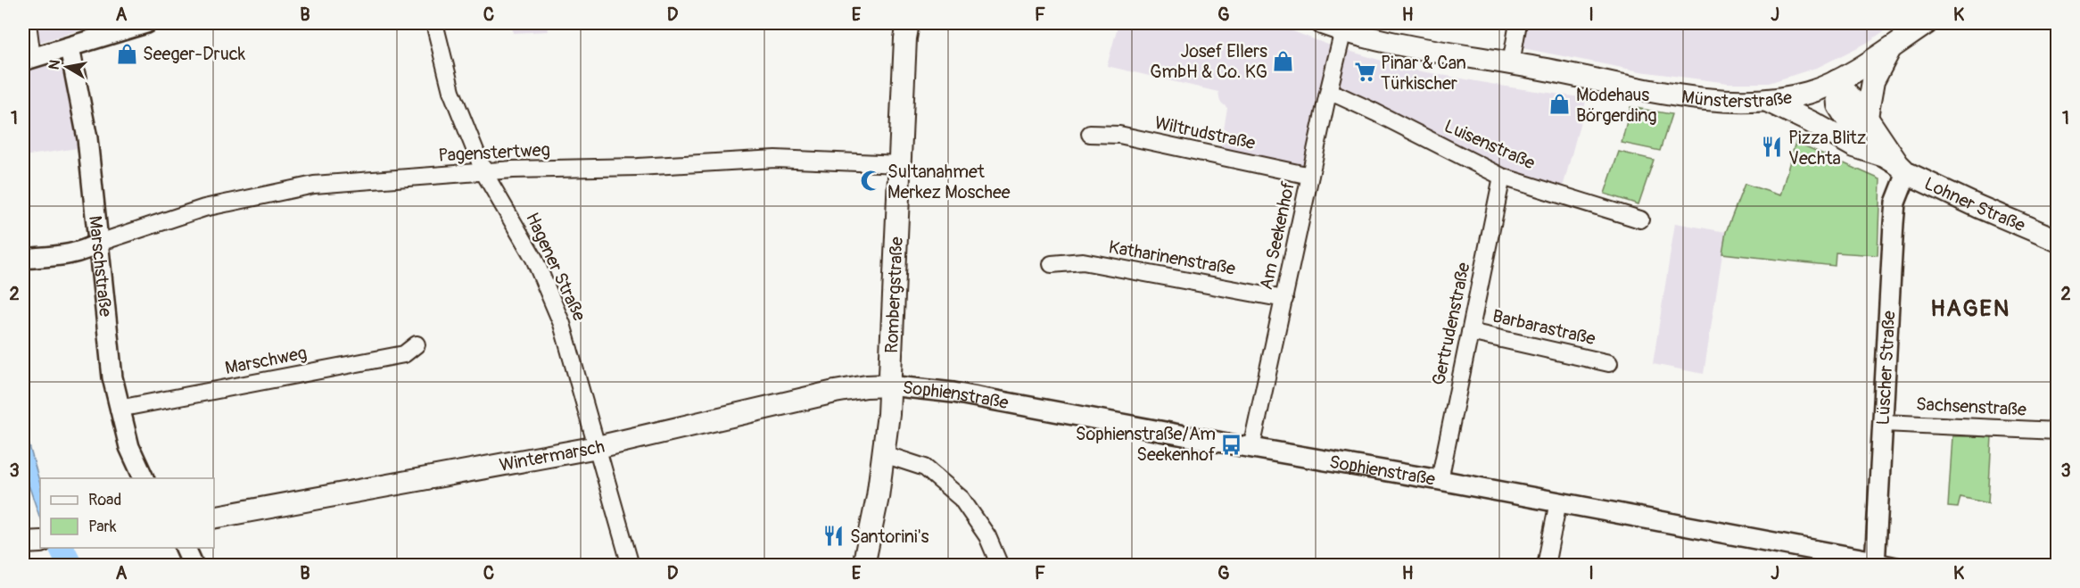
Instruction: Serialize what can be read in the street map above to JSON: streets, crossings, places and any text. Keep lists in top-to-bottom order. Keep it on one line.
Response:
{"streets":{"main road":["Münsterstraße","Lohner Straße","Rombergstraße","Wintermarsch"],"street":["Wiltrudstraße","Luisenstraße","Pagenstertweg","Am Seekenhof","Katharinenstraße","Marschstraße","Hagener Straße","Gertrudenstraße","Barbarastraße","Marschweg","Lüscher Straße","Sophienstraße","Sachsenstraße"]},"crossings":[["Münsterstraße","Lohner Straße"],["Münsterstraße","Am Seekenhof"],["Wiltrudstraße","Am Seekenhof"],["Luisenstraße","Am Seekenhof"],["Luisenstraße","Gertrudenstraße"],["Pagenstertweg","Marschstraße"],["Pagenstertweg","Hagener Straße"],["Pagenstertweg","Rombergstraße"],["Lohner Straße","Lüscher Straße"],["Am Seekenhof","Katharinenstraße"],["Am Seekenhof","Sophienstraße"],["Marschstraße","Marschweg"],["Hagener Straße","Wintermarsch"],["Rombergstraße","Sophienstraße"],["Rombergstraße","Wintermarsch"],["Gertrudenstraße","Barbarastraße"],["Gertrudenstraße","Sophienstraße"],["Lüscher Straße","Sophienstraße"],["Lüscher Straße","Sachsenstraße"],["Sophienstraße","Wintermarsch"]],"districts":["HAGEN"],"places":{"shop":["Seeger-Druck","Josef Ellers GmbH & Co. KG","Modehaus Börgerding"],"supermarket":["Pinar & Can Türkischer"],"restaurant":["Pizza Blitz Vechta","Santorini's"],"mosque":["Sultanahmet Merkez Moschee"],"bus stop":["Sophienstraße/Am Seekenhof"]},"legend":["Road","Park"],"north":"left","grid":{"columns":["A","B","C","D","E","F","G","H","I","J","K"],"rows":["1","2","3"]}}
